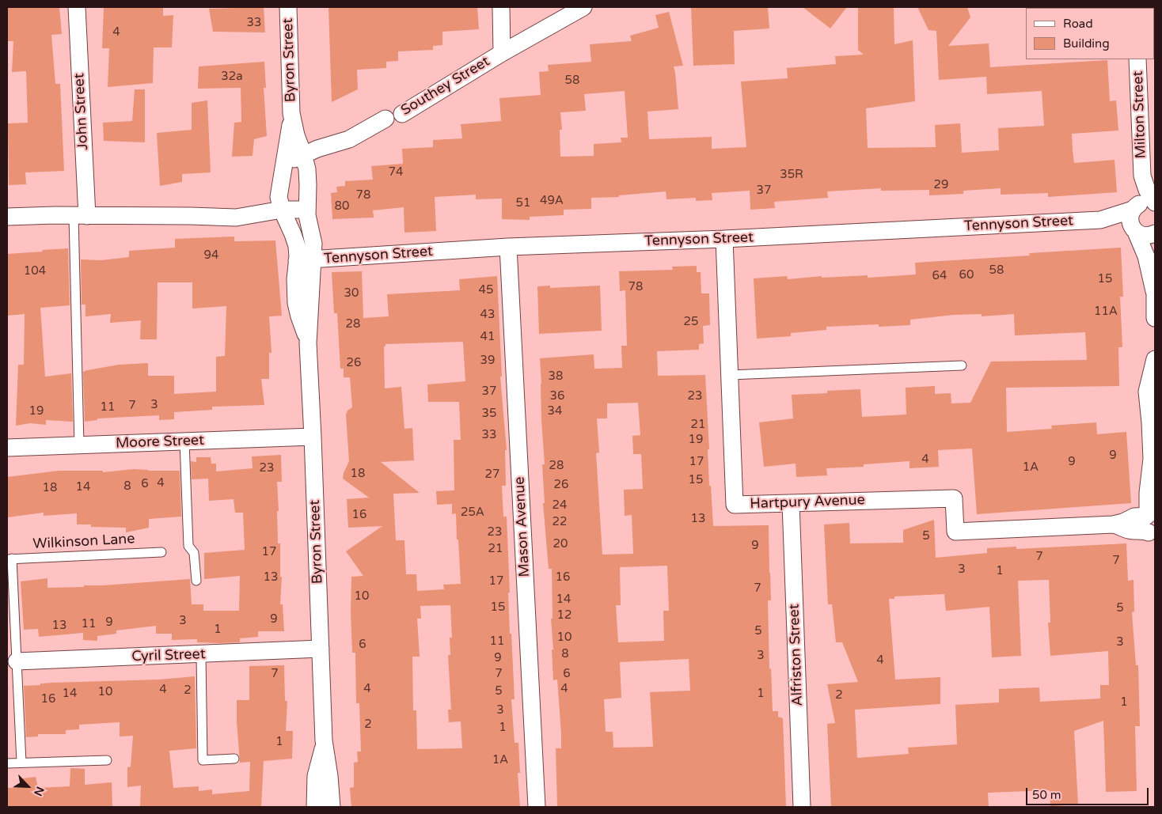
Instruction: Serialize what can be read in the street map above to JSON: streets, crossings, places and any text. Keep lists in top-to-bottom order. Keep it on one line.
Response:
{"streets":{"street":["Byron Street","Southey Street","John Street","Milton Street","Tennyson Street","Moore Street","Hartpury Avenue","Mason Avenue","Alfriston Street","Cyril Street"],"lane":["Wilkinson Lane"]},"crossings":[["Byron Street","Southey Street"],["Byron Street","Tennyson Street"],["Byron Street","Moore Street"],["Byron Street","Cyril Street"],["Milton Street","Tennyson Street"],["Tennyson Street","Hartpury Avenue"],["Tennyson Street","Mason Avenue"],["Hartpury Avenue","Alfriston Street"]],"house_numbers":["33","4","32a","58","74","35R","29","37","78","49A","51","80","94","58","104","60","64","15","78","45","30","11A","43","25","28","41","39","26","38","37","36","23","3","7","11","19","34","35","21","33","19","9","4","17","9","28","1A","23","18","27","15","4","6","26","8","14","18","24","25A","16","13","22","23","5","20","9","21","17","7","7","3","1","13","16","17","7","10","14","15","5","12","9","3","9","11","13","1","5","10","11","3","6","8","3","9","4","7","7","6","4","4","4","2","5","10","14","1","2","16","1","3","2","1","1","1A"],"legend":["Road","Building"],"scale_bar":"50 m","north":"bottom right"}
